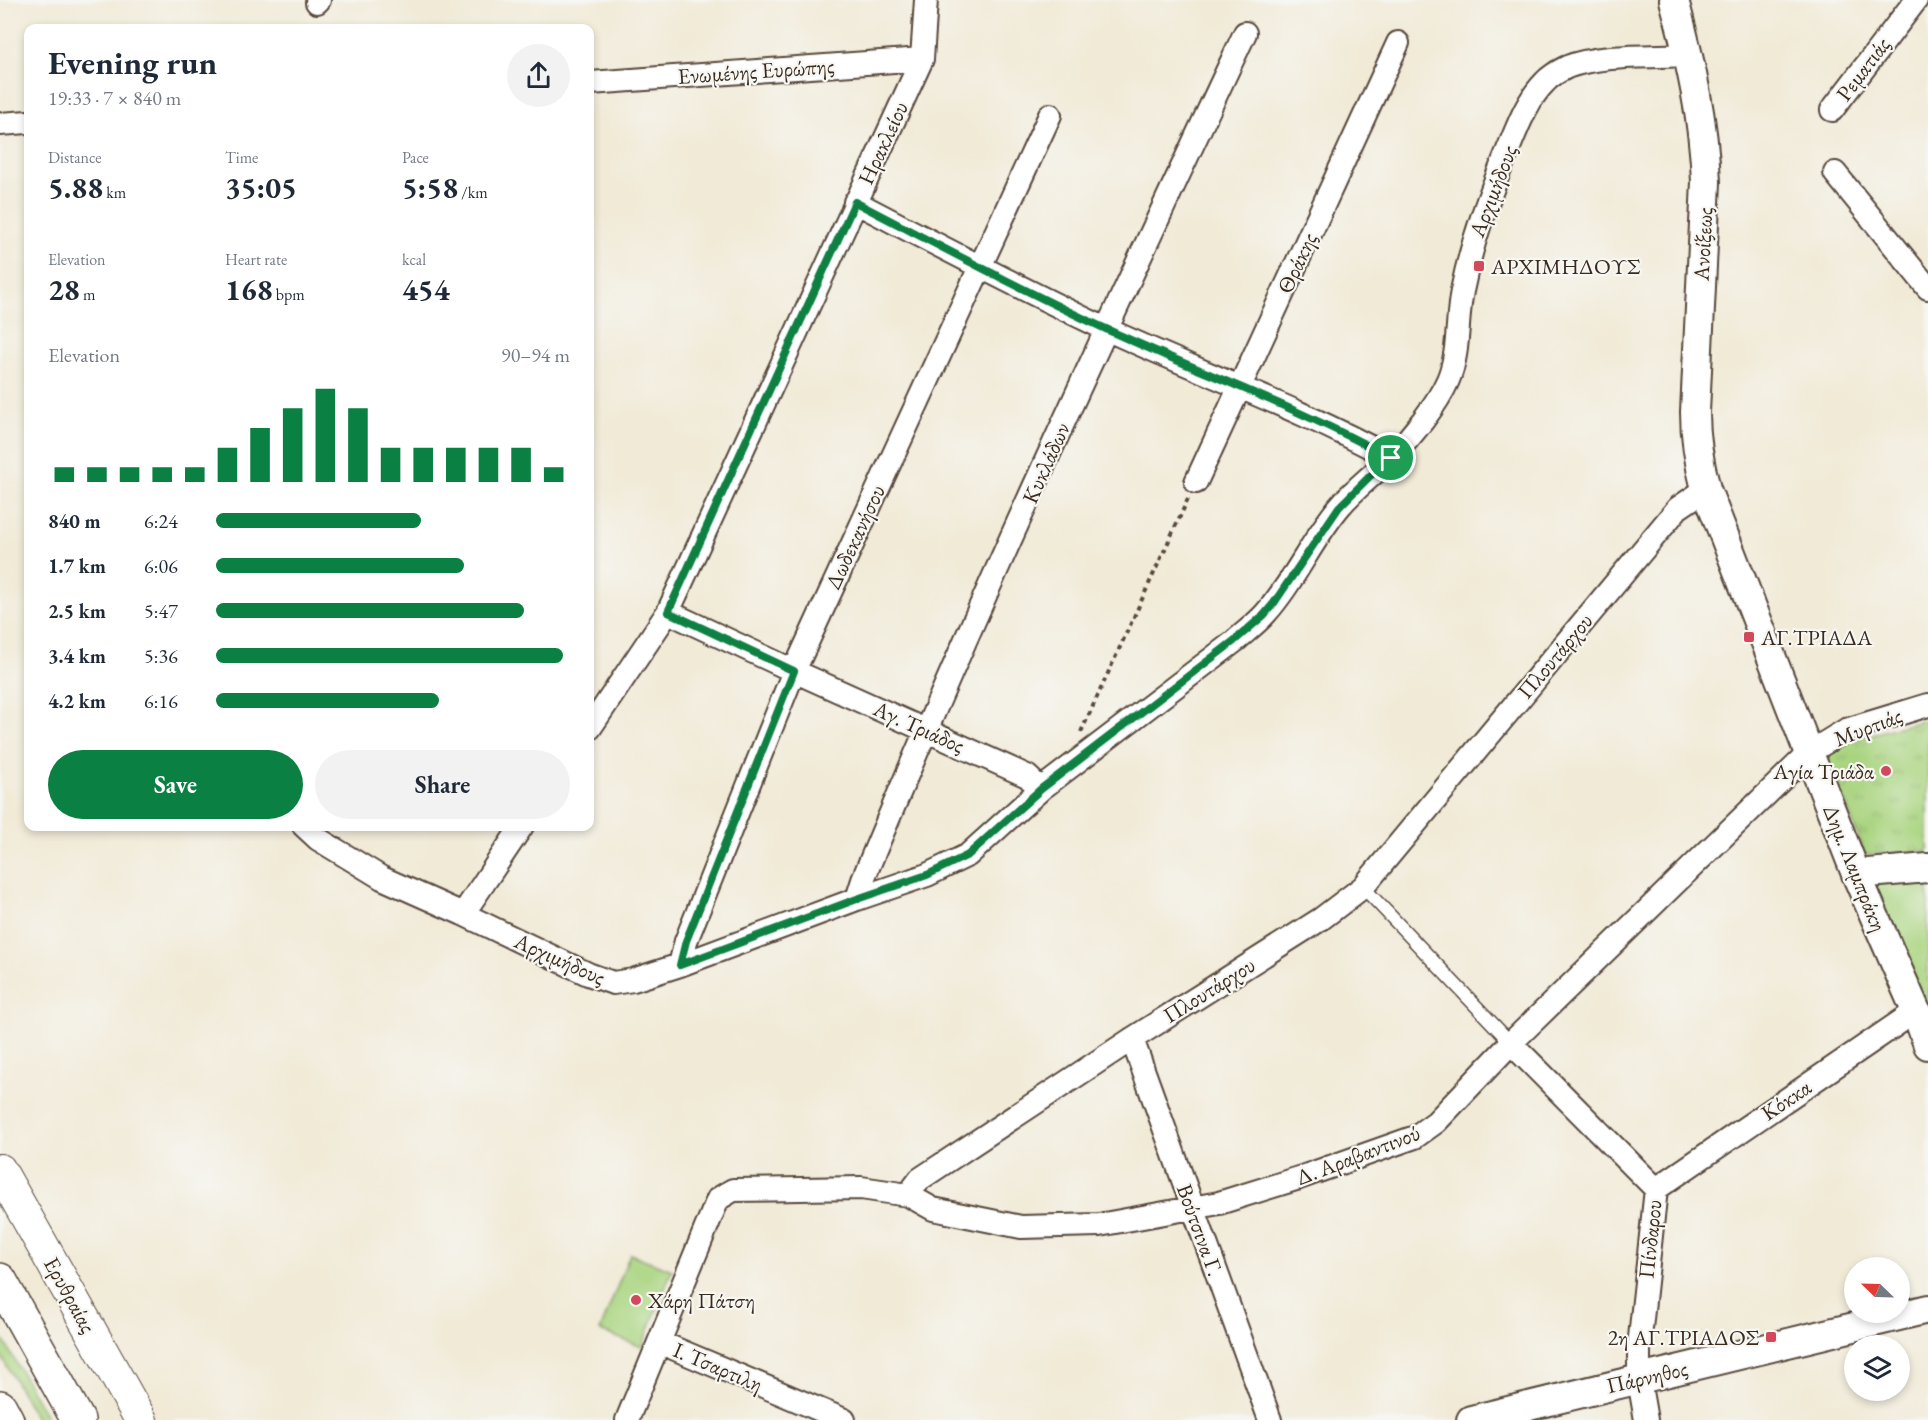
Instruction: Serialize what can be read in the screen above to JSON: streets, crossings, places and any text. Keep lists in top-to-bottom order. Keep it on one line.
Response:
{"streets":{"main road":["Ερυθραίας"],"street":["Ρεματιάς","Ενωμένης Ευρώπης","Ηρακλείου","Αρχιμήδους","Ανοίξεως","Θράκης","Κυκλάδων","Δωδεκανήσου","Πλουτάρχου","Αγ. Τριάδος","Μυρτιάς","Δημ. Λαμπράκη","Κόκκα","Δ. Αραβαντινού","Βούτσινα Γ.","Πίνδαρου","Ι. Τσαρτιλη","Πάρνηθος"]},"crossings":[["Ενωμένης Ευρώπης","Ηρακλείου"],["Ηρακλείου","Αγ. Τριάδος"],["Αρχιμήδους","Ανοίξεως"],["Αρχιμήδους","Κυκλάδων"],["Αρχιμήδους","Δωδεκανήσου"],["Αρχιμήδους","Αγ. Τριάδος"],["Ανοίξεως","Πλουτάρχου"],["Ανοίξεως","Δημ. Λαμπράκη"],["Κυκλάδων","Αγ. Τριάδος"],["Δωδεκανήσου","Αγ. Τριάδος"],["Πλουτάρχου","Δημ. Λαμπράκη"],["Πλουτάρχου","Δ. Αραβαντινού"],["Πλουτάρχου","Βούτσινα Γ."],["Μυρτιάς","Δημ. Λαμπράκη"],["Μυρτιάς","Δ. Αραβαντινού"],["Δημ. Λαμπράκη","Κόκκα"],["Δημ. Λαμπράκη","Δ. Αραβαντινού"],["Κόκκα","Πίνδαρου"],["Δ. Αραβαντινού","Βούτσινα Γ."],["Δ. Αραβαντινού","Πίνδαρου"],["Πίνδαρου","Πάρνηθος"]],"places":{"transit":["ΑΡΧΙΜΗΔΟΥΣ","ΑΓ.ΤΡΙΑΔΑ","2η ΑΓ.ΤΡΙΑΔΟΣ"],"other":["Αγία Τριάδα","Χάρη Πάτση"]},"north":"top left","page":{"heading":["Evening run","19:33 · 7 × 840 m"],"stats":[["Distance","5.88 km"],["Time","35:05"],["Pace","5:58 /km"],["Elevation","28 m"],["Heart rate","168 bpm"],["kcal","454"]],"chart":["Elevation","90–94 m"],"list":[{"name":"840 m","note":"6:24"},{"name":"1.7 km","note":"6:06"},{"name":"2.5 km","note":"5:47"},{"name":"3.4 km","note":"5:36"},{"name":"4.2 km","note":"6:16"}],"buttons":["Save","Share"]}}
